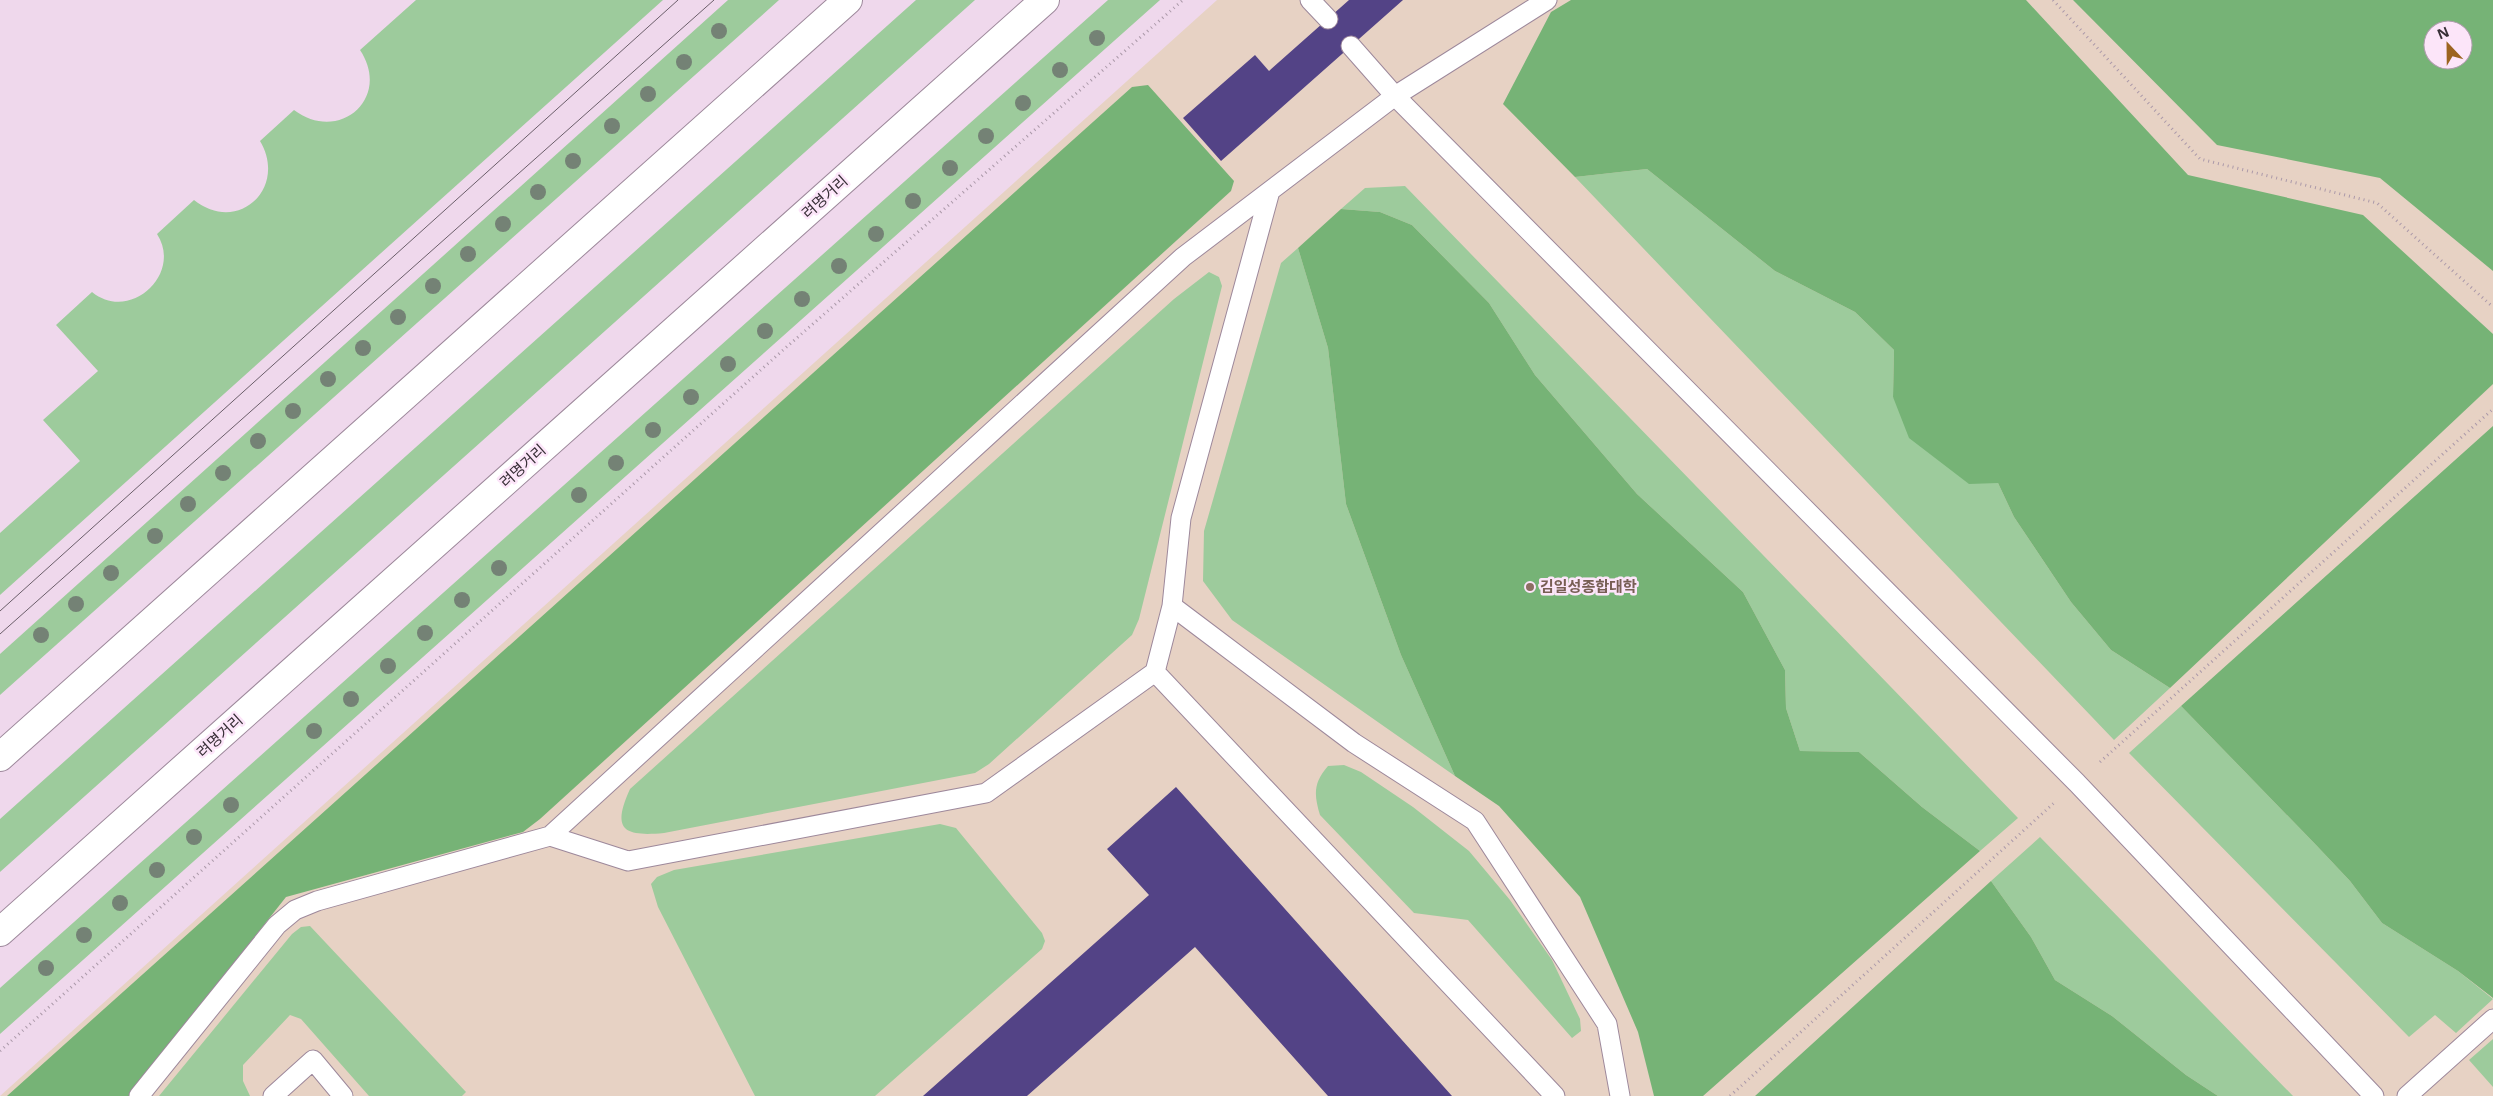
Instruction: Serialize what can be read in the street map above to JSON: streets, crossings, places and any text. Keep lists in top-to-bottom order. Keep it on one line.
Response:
{"streets":{"highway":["려명거리"]},"places":["김일성종합대학"],"north":"top"}
